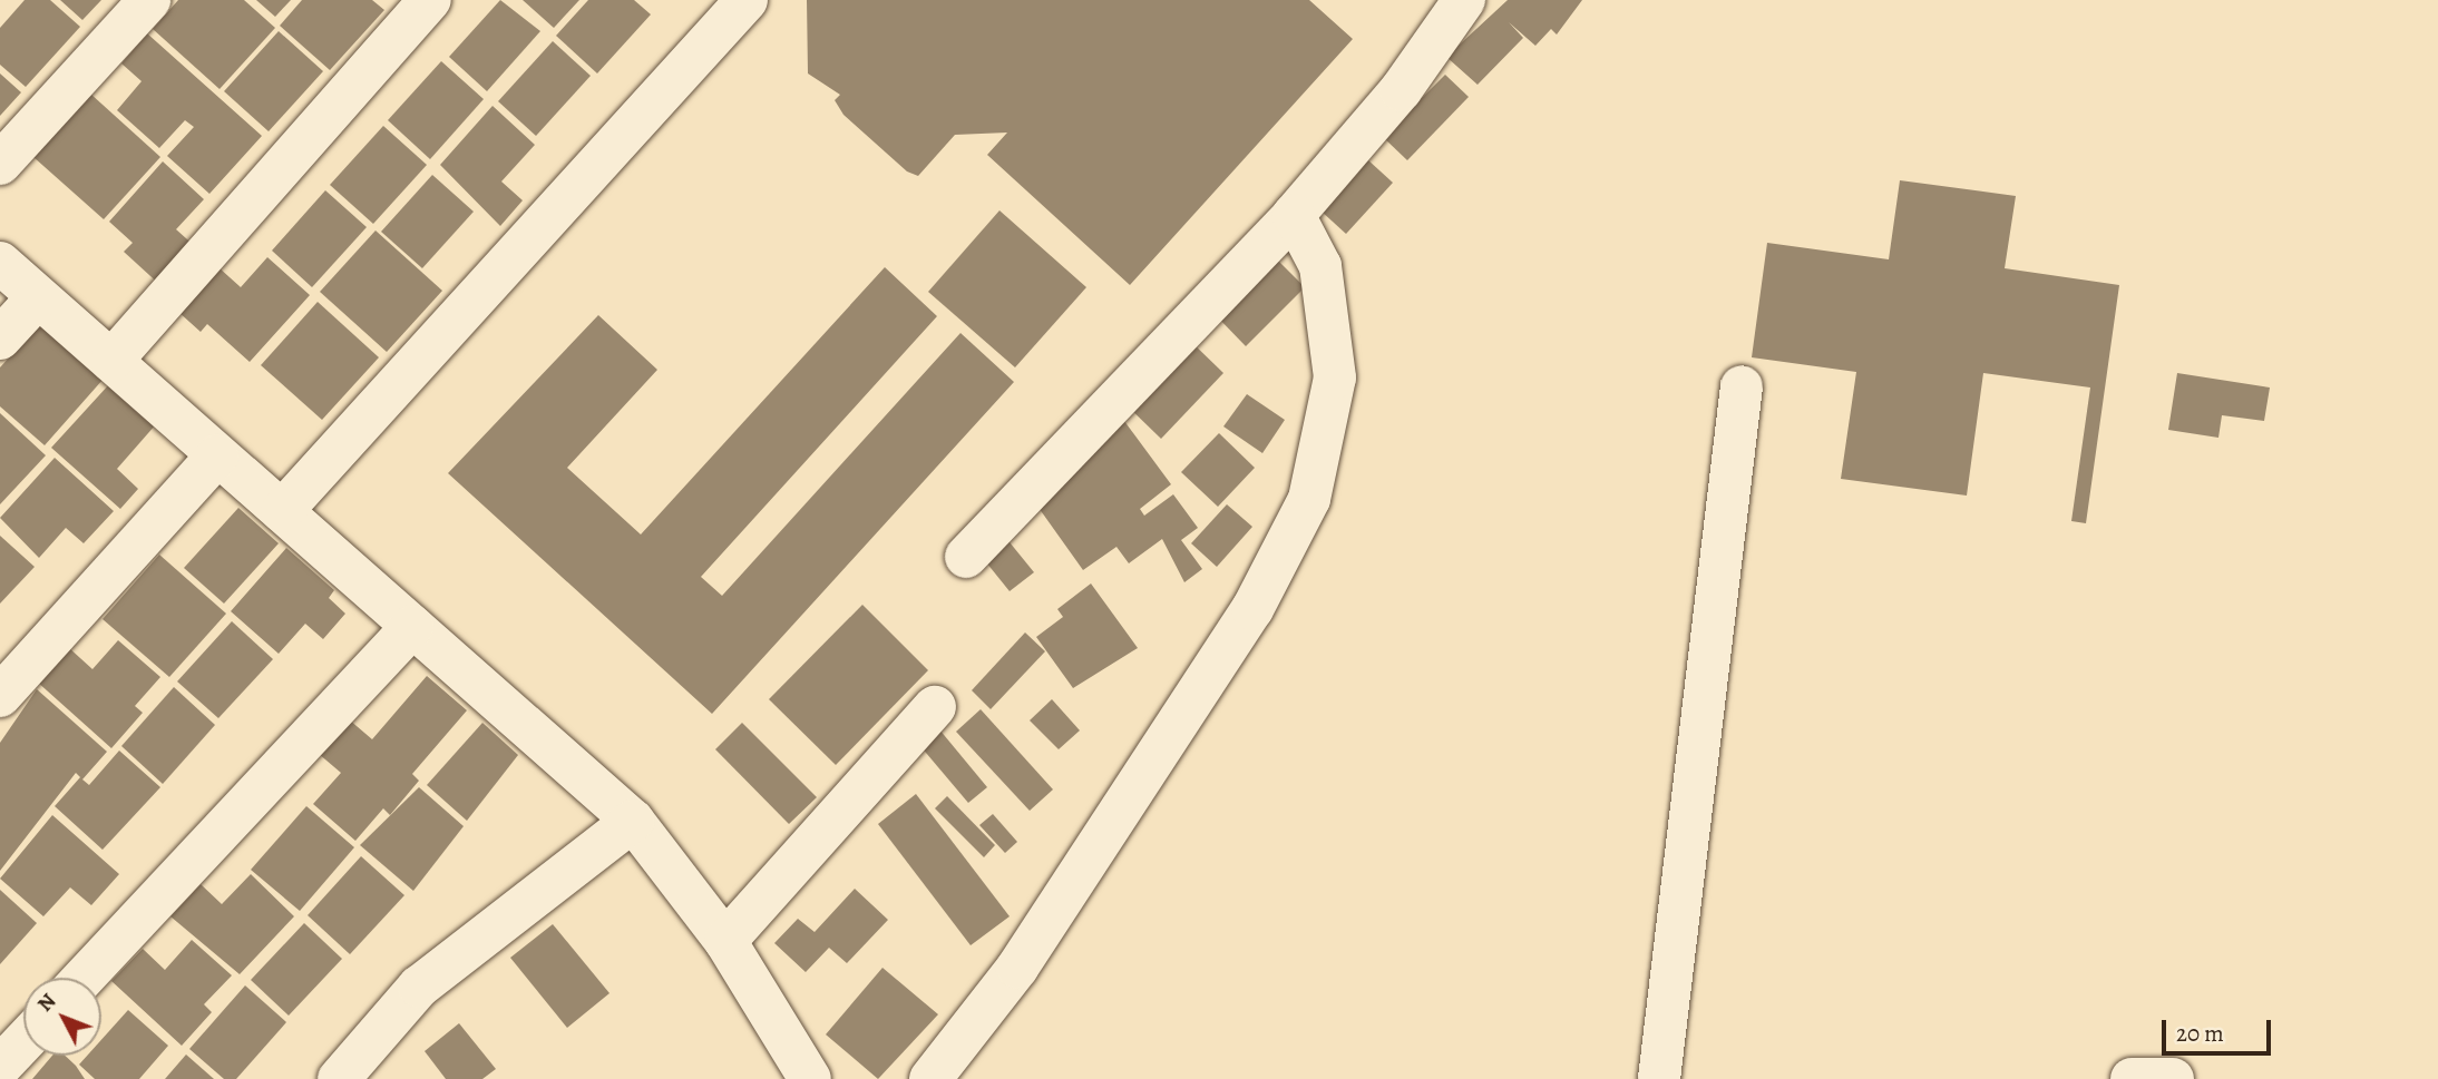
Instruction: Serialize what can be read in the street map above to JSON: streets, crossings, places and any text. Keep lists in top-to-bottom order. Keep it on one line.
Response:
{"scale_bar":"20 m","north":"top left"}
